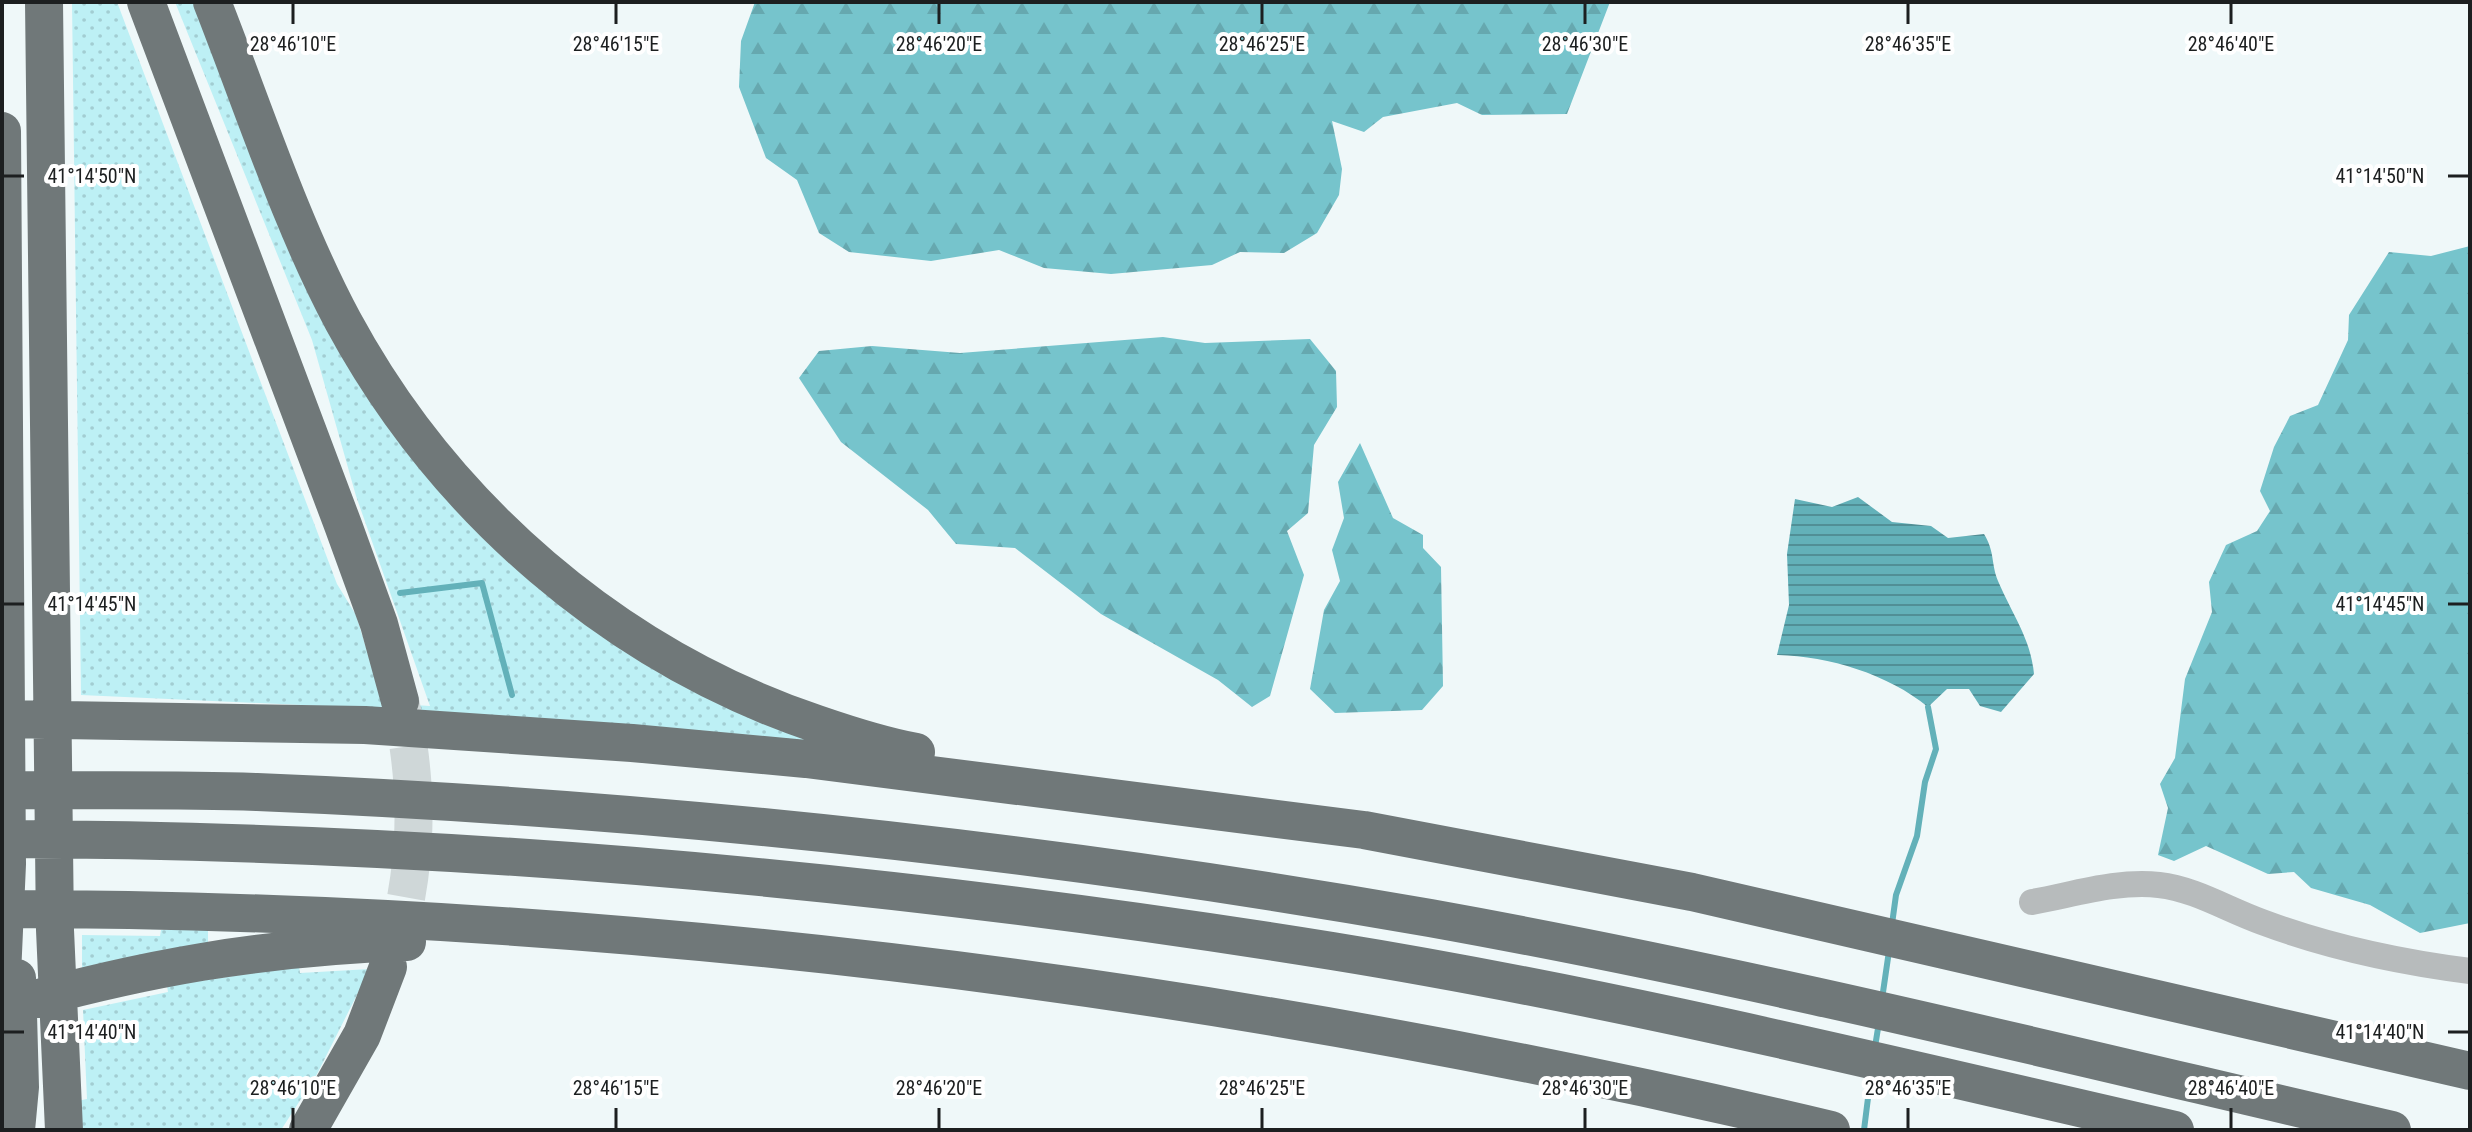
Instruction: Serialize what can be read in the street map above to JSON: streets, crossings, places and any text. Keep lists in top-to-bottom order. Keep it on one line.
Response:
{"coordinates":["28°46'10\"E","28°46'15\"E","28°46'20\"E","28°46'25\"E","28°46'30\"E","28°46'35\"E","28°46'40\"E","41°14'50\"N","41°14'45\"N","41°14'40\"N"]}
